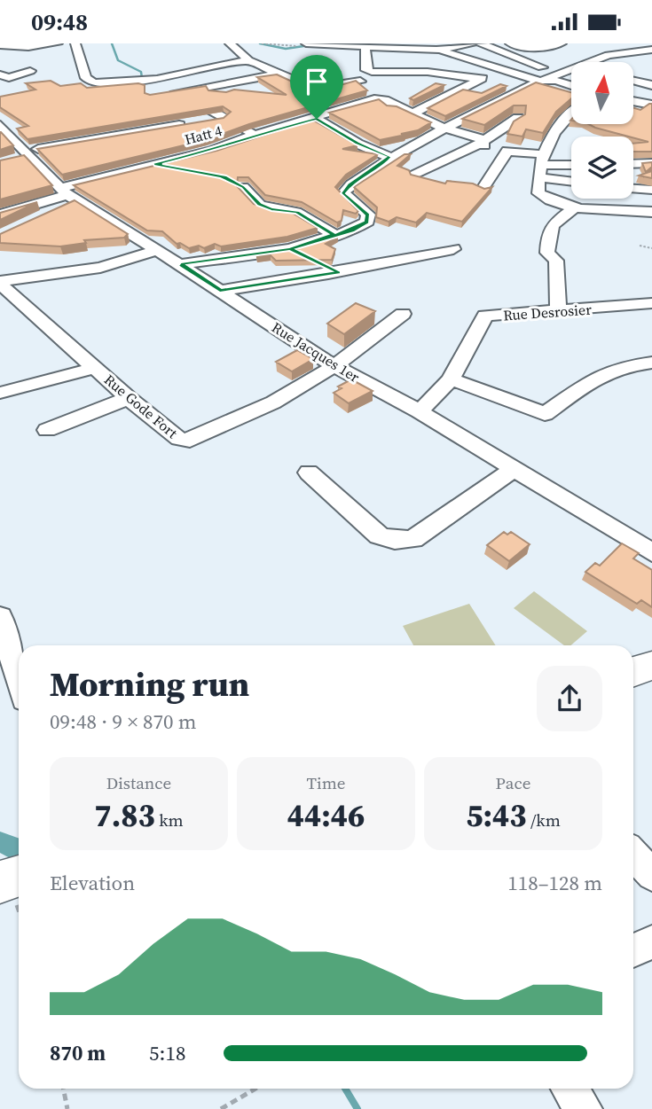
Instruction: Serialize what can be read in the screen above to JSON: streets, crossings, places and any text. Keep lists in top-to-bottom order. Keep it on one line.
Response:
{"streets":{"street":["Hatt 4","Rue Desrosier","Rue Jacques 1er","Rue Gode Fort"]},"crossings":[["Hatt 4","Rue Jacques 1er"],["Rue Desrosier","Rue Jacques 1er"],["Rue Jacques 1er","Rue Gode Fort"]],"north":"top","page":{"status":"09:48","heading":["Morning run","09:48 · 9 × 870 m"],"stats":[["Distance","7.83 km"],["Time","44:46"],["Pace","5:43 /km"]],"chart":["Elevation","118–128 m"],"list":[{"name":"870 m","note":"5:18"}]}}
